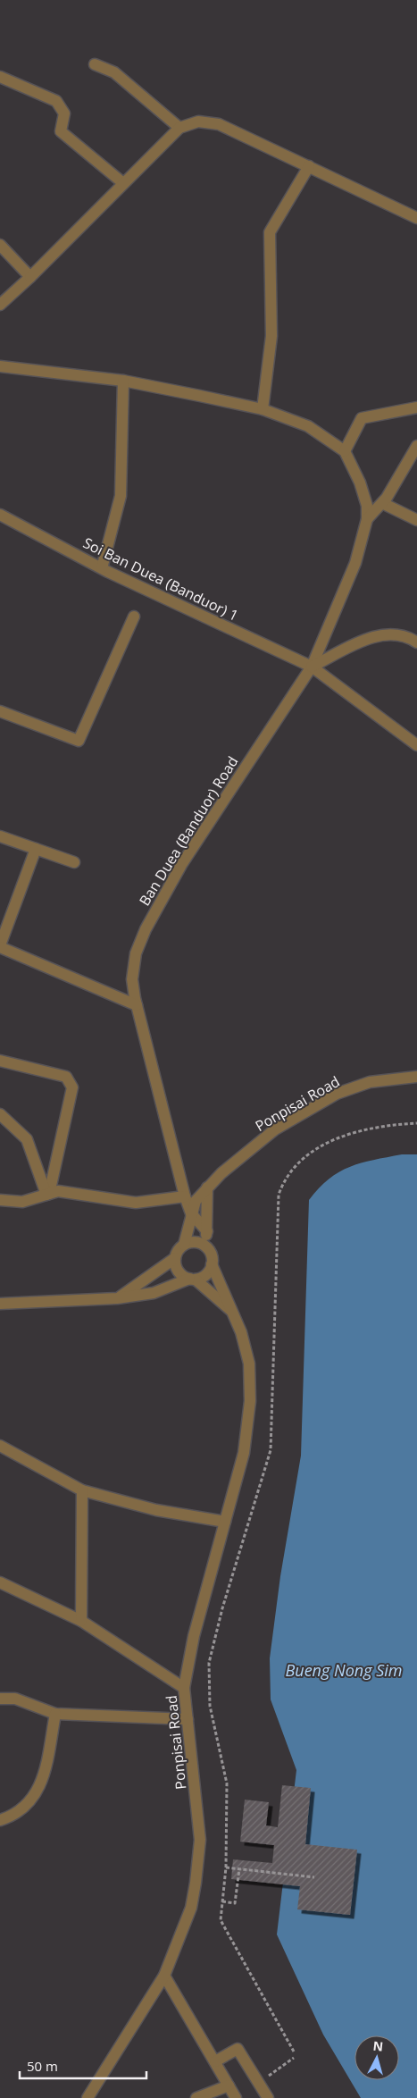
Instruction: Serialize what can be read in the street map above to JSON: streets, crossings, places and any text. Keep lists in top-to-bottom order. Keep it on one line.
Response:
{"streets":{"street":["Soi Ban Duea (Banduor) 1","Ban Duea (Banduor) Road","Ponpisai Road"]},"crossings":[["Soi Ban Duea (Banduor) 1","Ban Duea (Banduor) Road"],["Ban Duea (Banduor) Road","Ponpisai Road"]],"water":["Bueng Nong Sim"],"scale_bar":"50 m","north":"top"}
